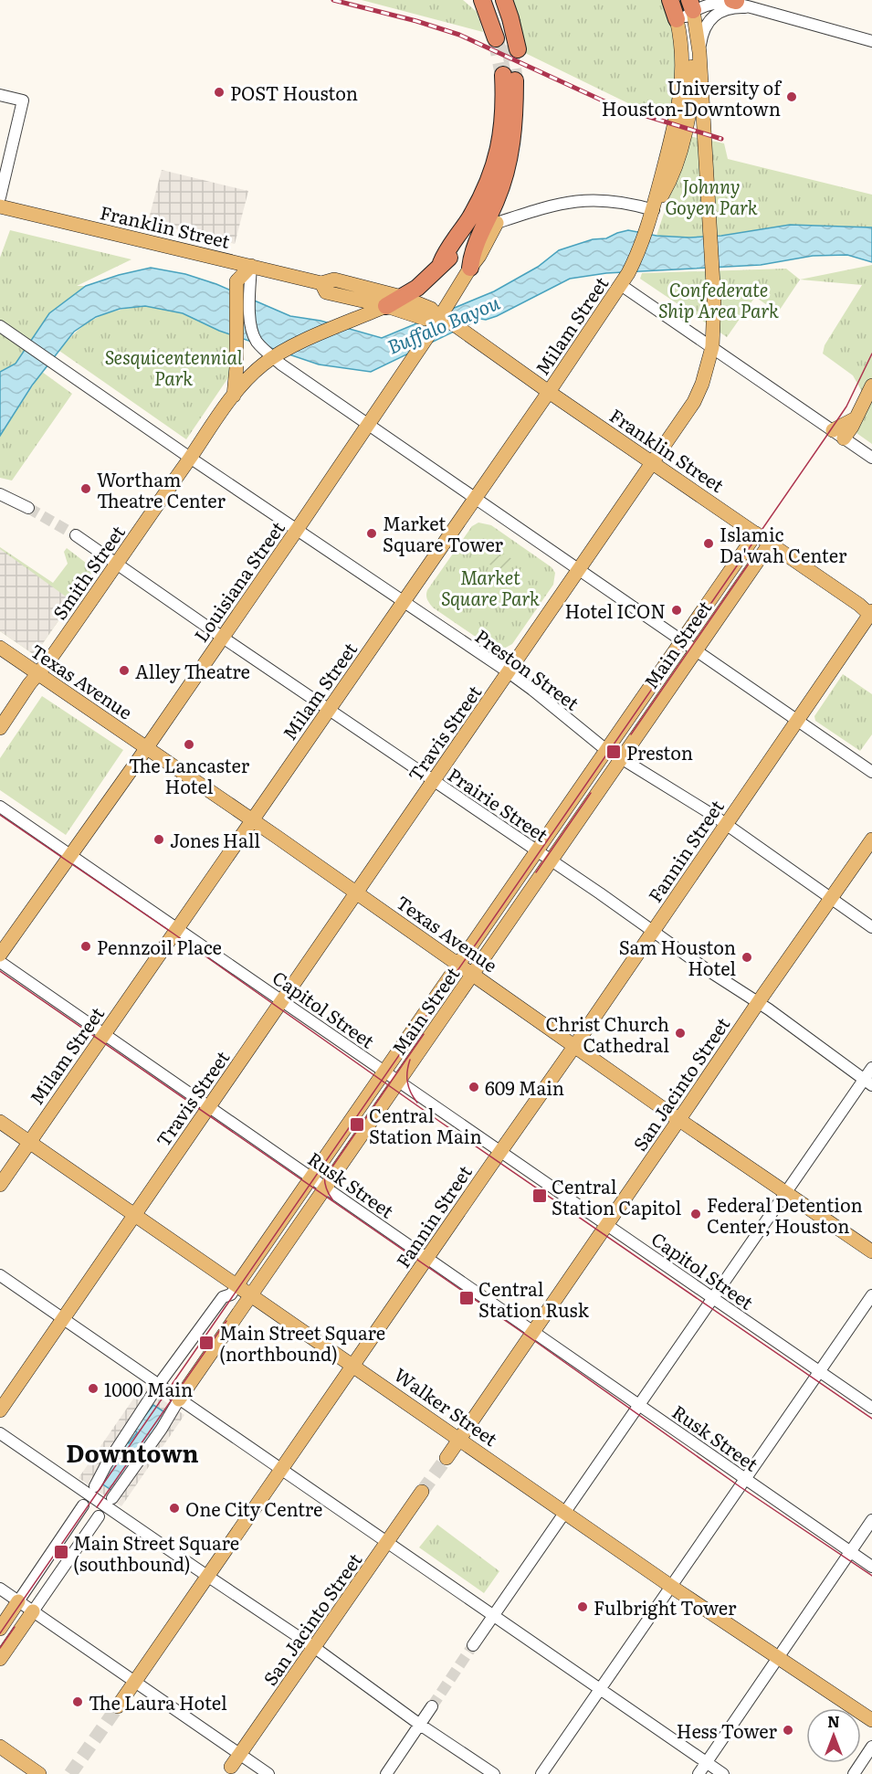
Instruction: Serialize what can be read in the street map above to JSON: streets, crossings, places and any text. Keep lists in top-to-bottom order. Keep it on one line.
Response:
{"streets":{"main road":["Franklin Street","Milam Street","Smith Street","Louisiana Street","Main Street","Texas Avenue","Travis Street","Fannin Street","San Jacinto Street","Walker Street"],"street":["Preston Street","Prairie Street","Capitol Street","Rusk Street"]},"crossings":[["Franklin Street","Milam Street"],["Franklin Street","Smith Street"],["Franklin Street","Louisiana Street"],["Franklin Street","Main Street"],["Franklin Street","Travis Street"],["Franklin Street","Fannin Street"],["Milam Street","Preston Street"],["Milam Street","Texas Avenue"],["Milam Street","Travis Street"],["Milam Street","Prairie Street"],["Milam Street","Capitol Street"],["Milam Street","Rusk Street"],["Milam Street","Walker Street"],["Smith Street","Preston Street"],["Smith Street","Texas Avenue"],["Smith Street","Prairie Street"],["Louisiana Street","Preston Street"],["Louisiana Street","Texas Avenue"],["Louisiana Street","Prairie Street"],["Louisiana Street","Capitol Street"],["Main Street","Preston Street"],["Main Street","Texas Avenue"],["Main Street","Prairie Street"],["Main Street","Capitol Street"],["Main Street","Rusk Street"],["Main Street","Walker Street"],["Preston Street","Travis Street"],["Preston Street","Fannin Street"],["Preston Street","San Jacinto Street"],["Texas Avenue","Travis Street"],["Texas Avenue","Fannin Street"],["Texas Avenue","San Jacinto Street"],["Travis Street","Prairie Street"],["Travis Street","Capitol Street"],["Travis Street","Rusk Street"],["Travis Street","Walker Street"],["Prairie Street","Fannin Street"],["Prairie Street","San Jacinto Street"],["Fannin Street","Capitol Street"],["Fannin Street","Rusk Street"],["Fannin Street","Walker Street"],["Capitol Street","San Jacinto Street"],["San Jacinto Street","Rusk Street"],["San Jacinto Street","Walker Street"]],"districts":["Downtown"],"water":["Buffalo Bayou"],"parks":["Johnny Goyen Park","Confederate Ship Area Park","Sesquicentennial Park","Market Square Park"],"places":{"other":["POST Houston","University of Houston-Downtown","Wortham Theatre Center","Market Square Tower","Islamic Da'wah Center","Hotel ICON","Alley Theatre","The Lancaster Hotel","Jones Hall","Pennzoil Place","Sam Houston Hotel","Christ Church Cathedral","609 Main","Federal Detention Center, Houston","1000 Main","One City Centre","Fulbright Tower","The Laura Hotel","Hess Tower"],"transit":["Preston","Central Station Main","Central Station Capitol","Central Station Rusk","Main Street Square (northbound)","Main Street Square (southbound)"]},"north":"top"}
